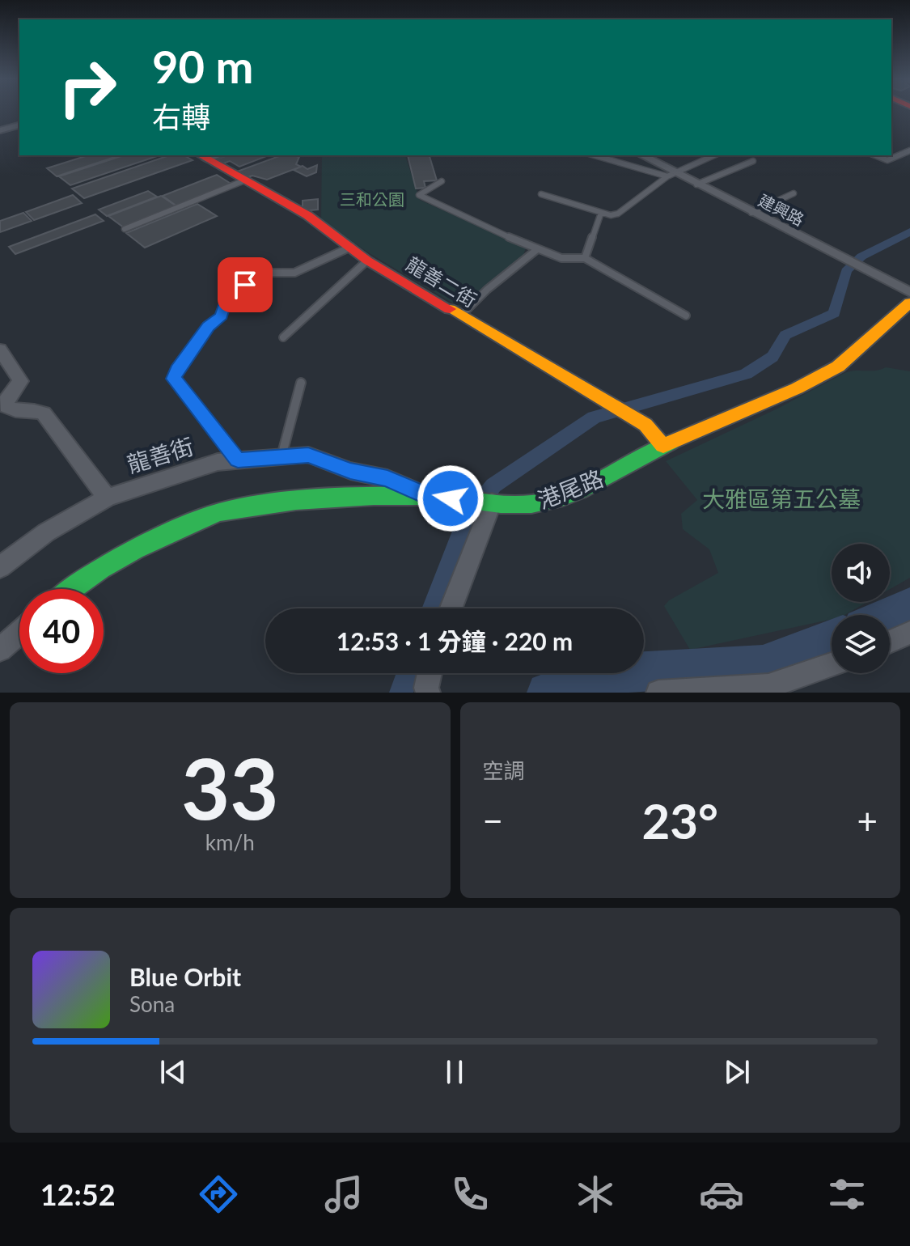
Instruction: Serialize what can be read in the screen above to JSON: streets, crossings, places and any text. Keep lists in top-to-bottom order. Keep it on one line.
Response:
{"streets":{"street":["建興路","龍善二街","龍善街","港尾路"]},"crossings":[["龍善二街","港尾路"],["龍善街","港尾路"]],"parks":["三和公園","大雅區第五公墓"],"page":{"turn":["90 m","右轉"],"limit":"40","trip":"12:53 · 1 分鐘 · 220 m","tile":[["33","km/h"],"空調"],"heat":["−","23°","+"],"song":["Blue Orbit","Sona"],"tabs":"12:52"}}
